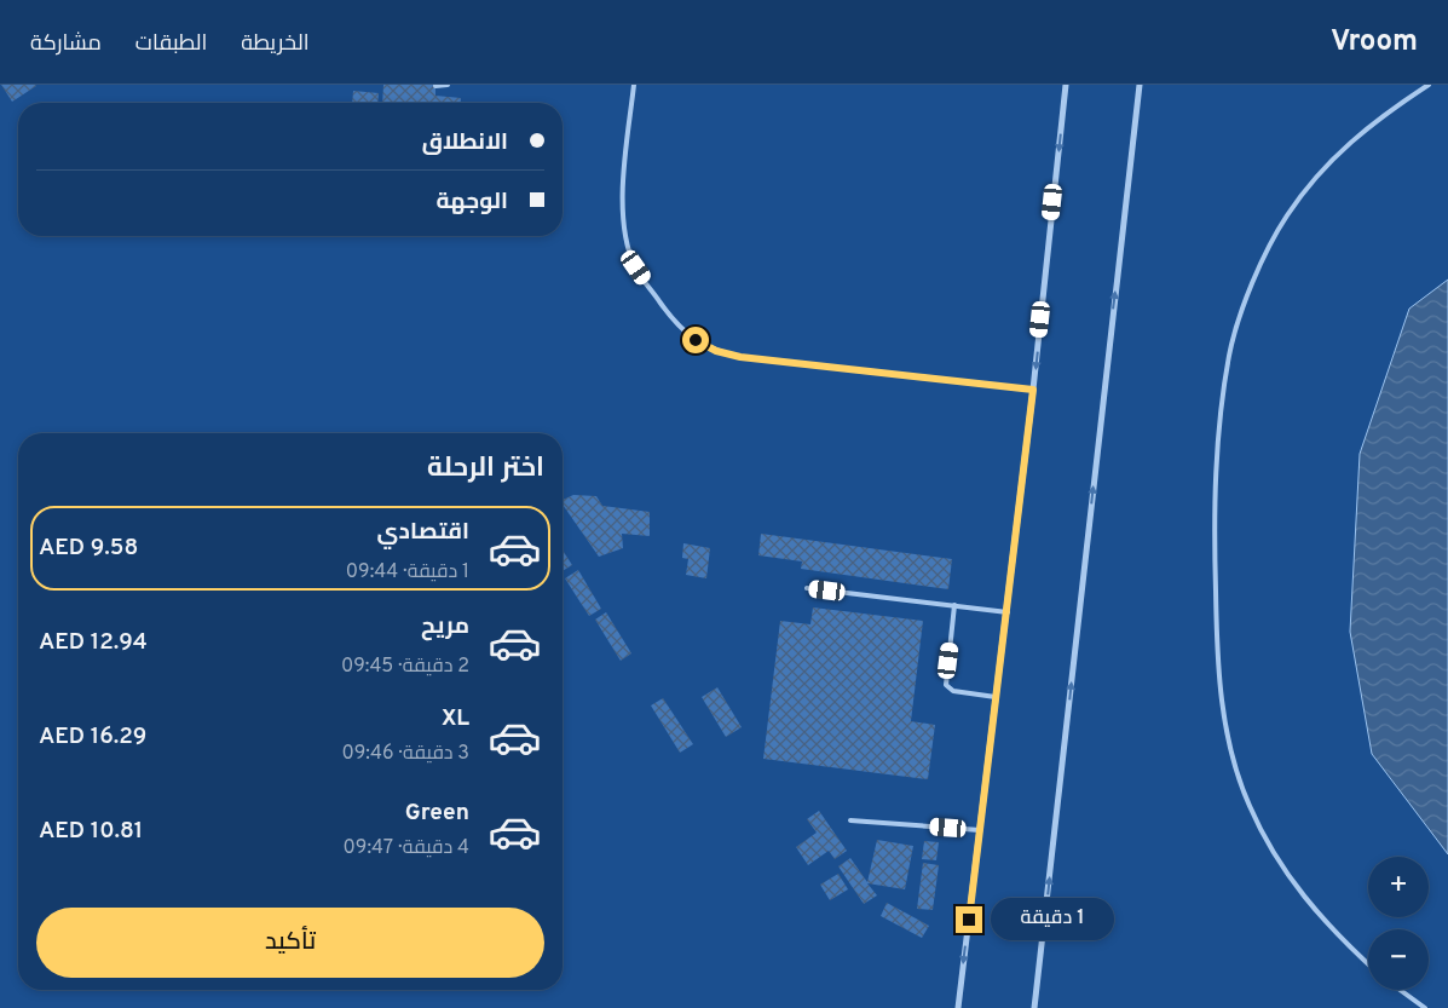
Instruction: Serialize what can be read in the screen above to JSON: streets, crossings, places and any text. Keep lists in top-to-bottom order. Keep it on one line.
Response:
{"page":{"header":"Vroom","nav":["الخريطة","الطبقات","مشاركة"],"banner":["الانطلاق","الوجهة"],"heading":"اختر الرحلة","list":[{"name":"اقتصادي","note":"1 دقيقة · 09:44","value":"AED 9.58"},{"name":"مريح","note":"2 دقيقة · 09:45","value":"AED 12.94"},{"name":"XL","note":"3 دقيقة · 09:46","value":"AED 16.29"},{"name":"Green","note":"4 دقيقة · 09:47","value":"AED 10.81"}],"map_buttons":["+","−"],"buttons":"تأكيد","bubble":"1 دقيقة"}}
